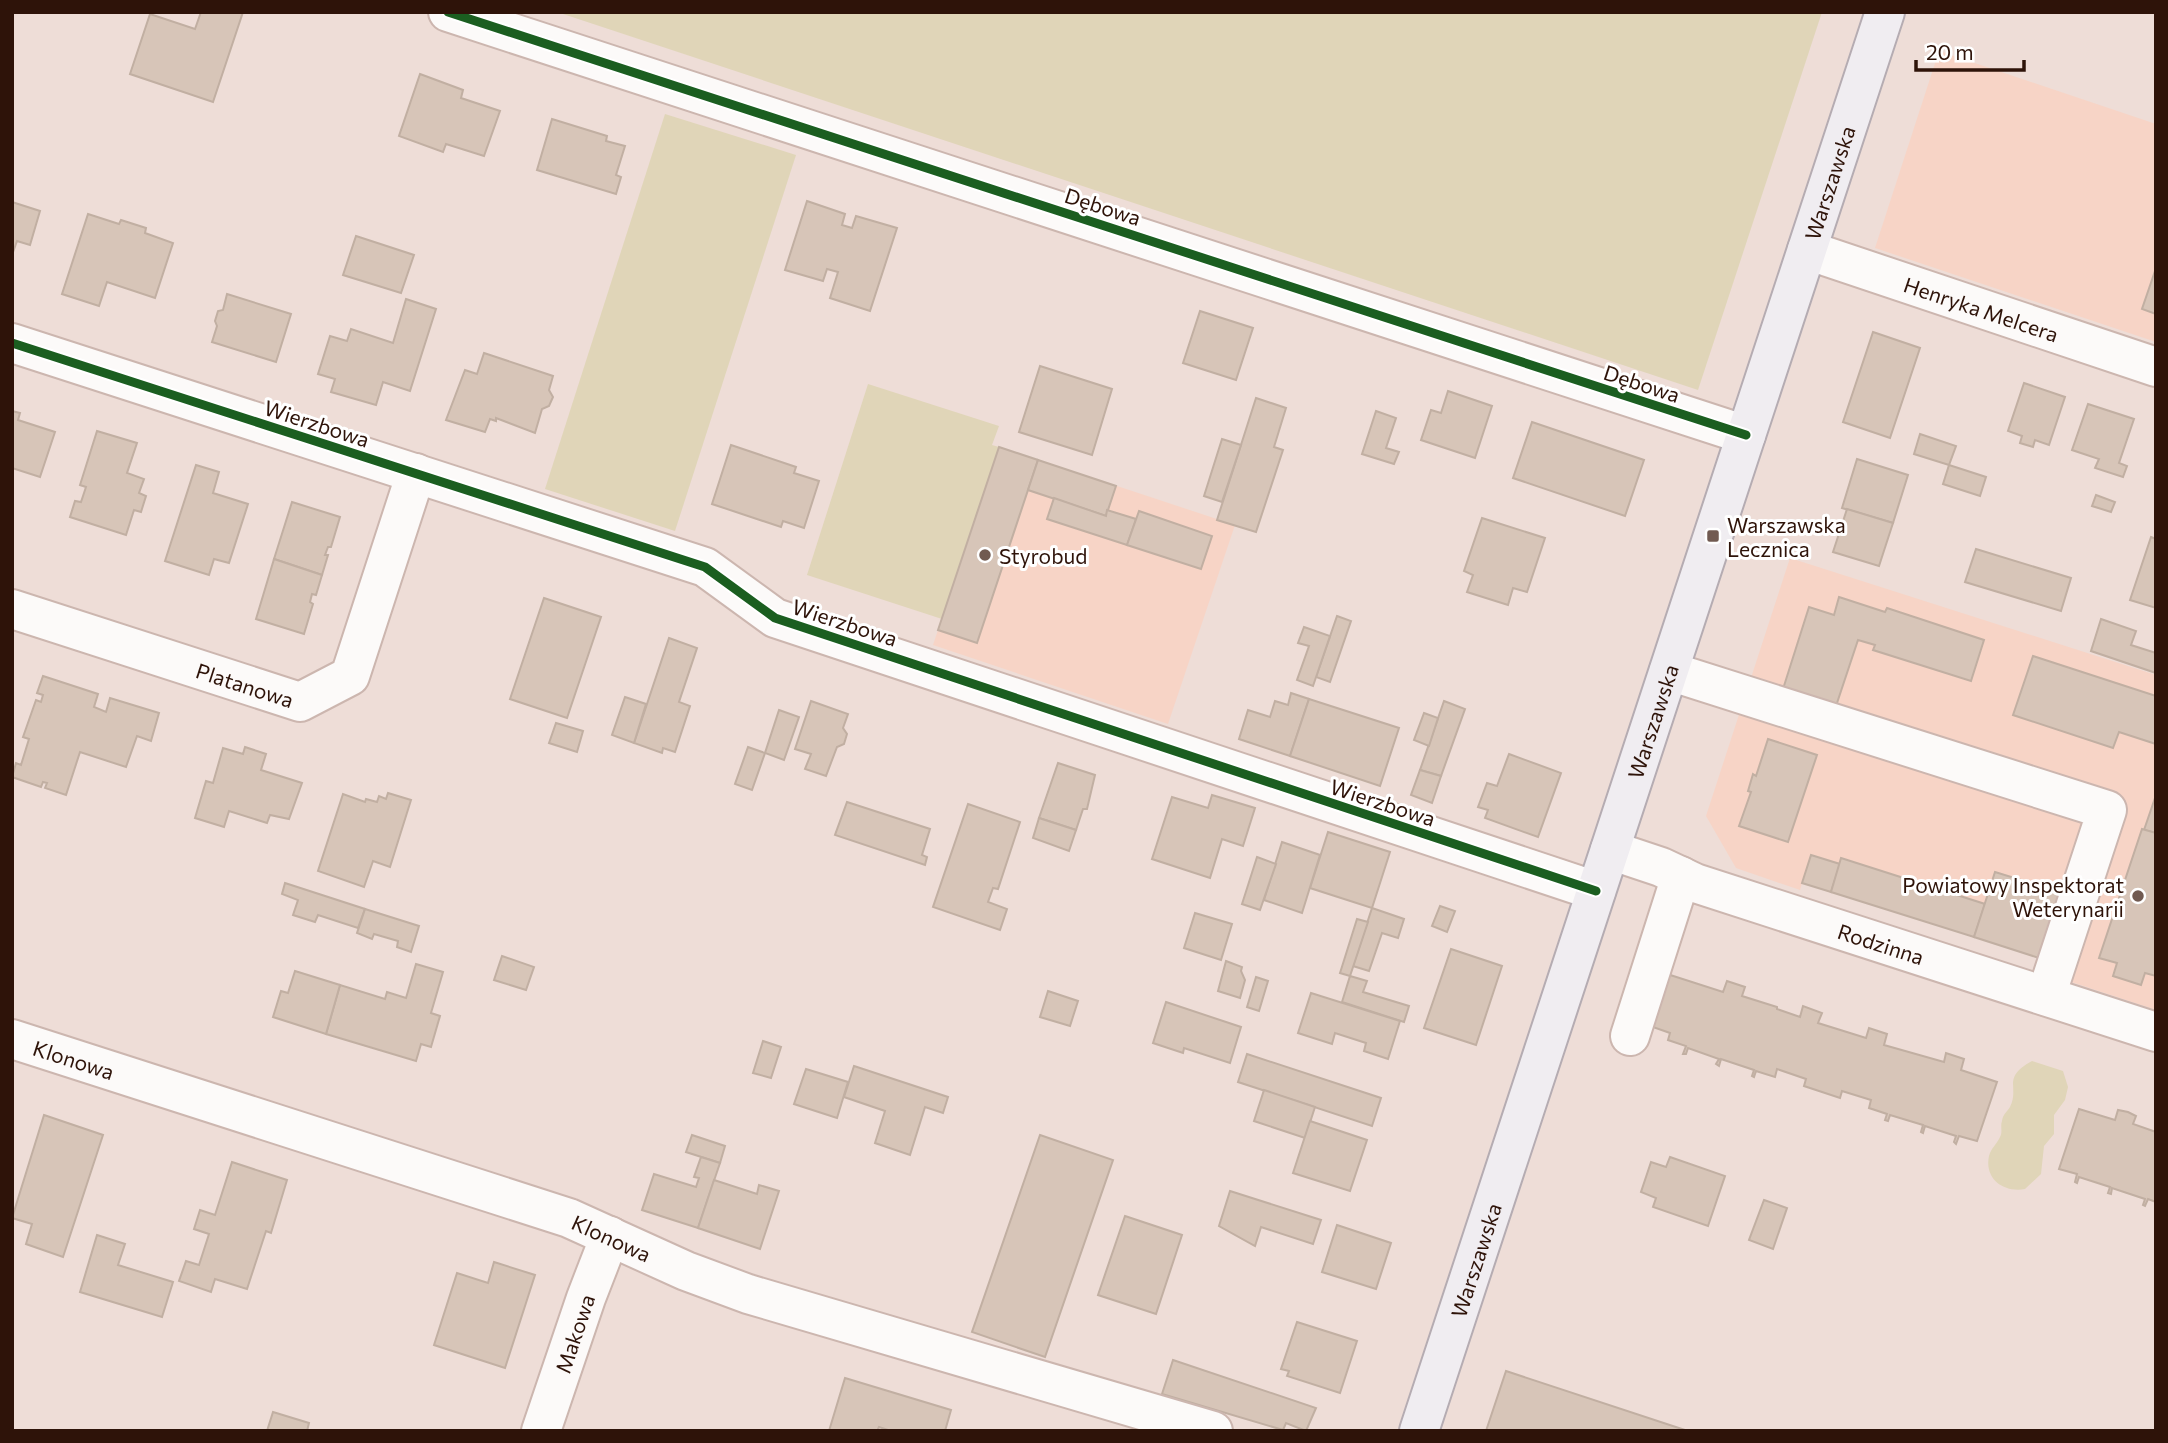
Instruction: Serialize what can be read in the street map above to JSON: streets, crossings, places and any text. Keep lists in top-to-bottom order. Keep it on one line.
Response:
{"streets":{"main road":["Warszawska"],"street":["Dębowa","Henryka Melcera","Wierzbowa","Platanowa","Rodzinna","Klonowa","Makowa"]},"crossings":[["Warszawska","Dębowa"],["Warszawska","Henryka Melcera"],["Warszawska","Wierzbowa"],["Warszawska","Rodzinna"],["Wierzbowa","Platanowa"],["Klonowa","Makowa"]],"places":{"transit":["Warszawska Lecznica"],"other":["Styrobud","Powiatowy Inspektorat Weterynarii"]},"scale_bar":"20 m"}
